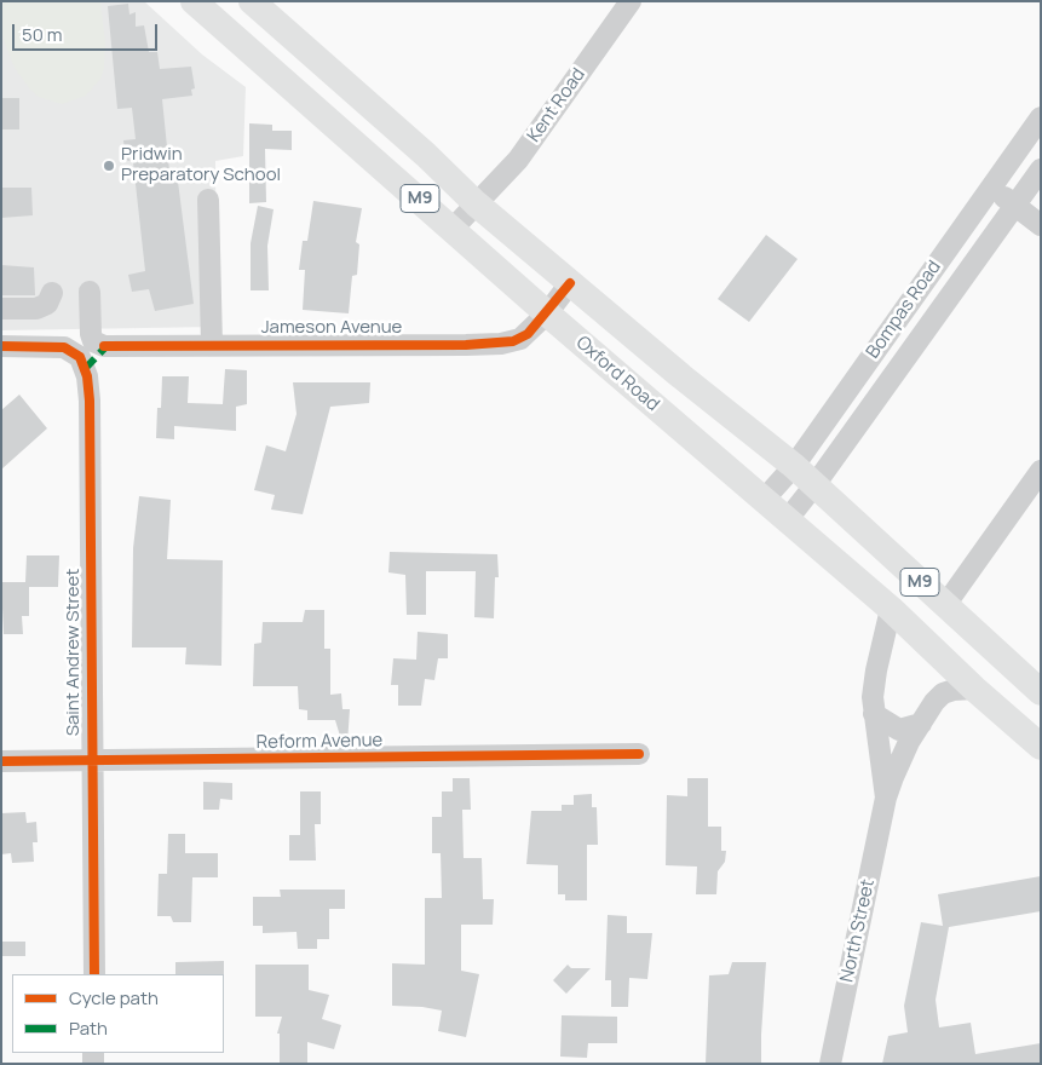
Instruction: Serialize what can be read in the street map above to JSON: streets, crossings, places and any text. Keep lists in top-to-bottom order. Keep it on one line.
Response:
{"streets":{"main road":["M9","Oxford Road"],"street":["Kent Road","Bompas Road","Jameson Avenue","Saint Andrew Street","Reform Avenue","North Street"]},"crossings":[["Kent Road","M9"],["Kent Road","Oxford Road"],["M9","Bompas Road"],["M9","Jameson Avenue"],["Bompas Road","Oxford Road"],["Jameson Avenue","Oxford Road"],["Oxford Road","North Street"],["Saint Andrew Street","Reform Avenue"]],"places":["Pridwin Preparatory School"],"legend":["Cycle path","Path"],"scale_bar":"50 m"}
